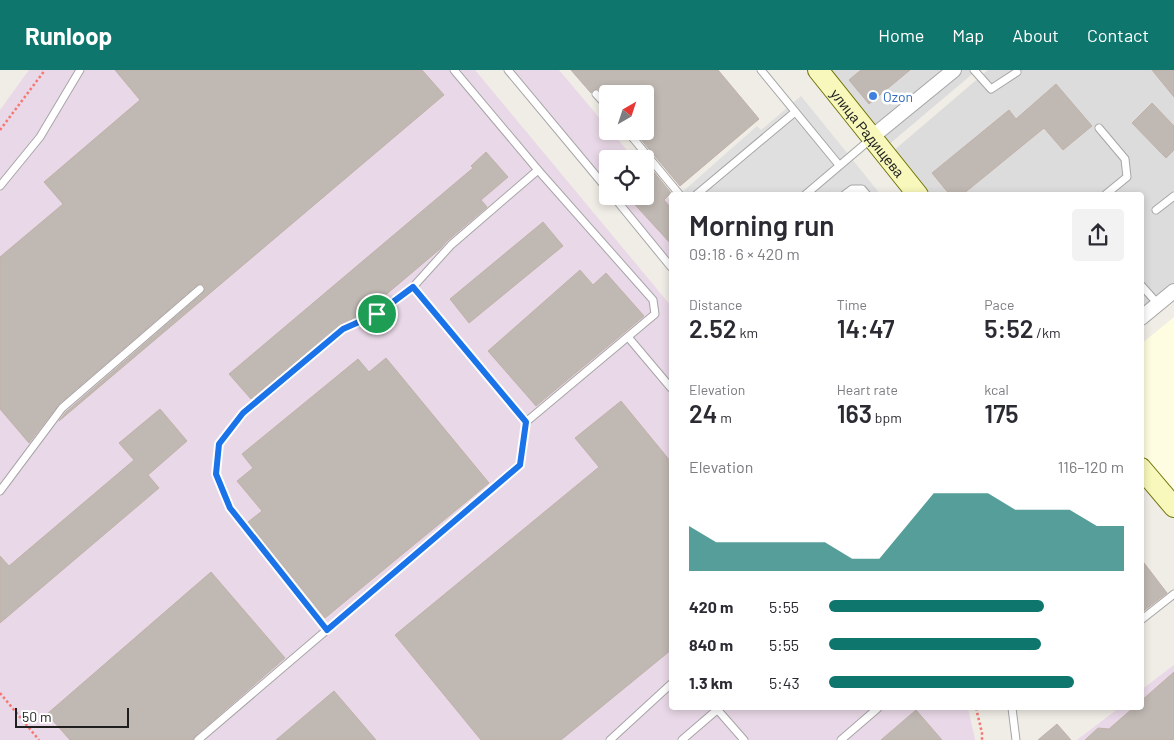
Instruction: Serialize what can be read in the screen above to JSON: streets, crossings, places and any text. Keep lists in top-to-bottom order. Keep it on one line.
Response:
{"streets":{"street":["улица Радищева"]},"places":["Ozon"],"scale_bar":"50 m","north":"top right","page":{"header":"Runloop","nav":["Home","Map","About","Contact"],"heading":["Morning run","09:18 · 6 × 420 m"],"stats":[["Distance","2.52 km"],["Time","14:47"],["Pace","5:52 /km"],["Elevation","24 m"],["Heart rate","163 bpm"],["kcal","175"]],"chart":["Elevation","116–120 m"],"list":[{"name":"420 m","note":"5:55"},{"name":"840 m","note":"5:55"},{"name":"1.3 km","note":"5:43"}],"scale":"50 m"}}
